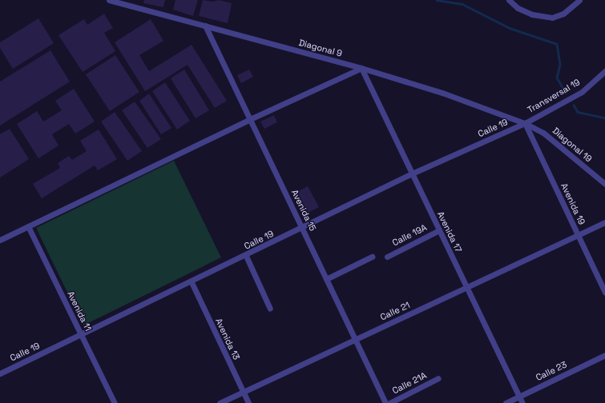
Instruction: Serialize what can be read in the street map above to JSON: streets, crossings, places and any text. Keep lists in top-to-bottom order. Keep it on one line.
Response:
{"streets":{"street":["Diagonal 9","Transversal 19","Calle 19","Diagonal 19","Avenida 19","Avenida 15","Avenida 17","Calle 19A","Avenida 11","Calle 21","Avenida 13","Calle 23","Calle 21A"]},"crossings":[["Diagonal 9","Transversal 19"],["Diagonal 9","Calle 19"],["Diagonal 9","Diagonal 19"],["Diagonal 9","Avenida 19"],["Diagonal 9","Avenida 15"],["Diagonal 9","Avenida 17"],["Transversal 19","Calle 19"],["Transversal 19","Diagonal 19"],["Transversal 19","Avenida 19"],["Calle 19","Diagonal 19"],["Calle 19","Avenida 19"],["Calle 19","Avenida 15"],["Calle 19","Avenida 17"],["Calle 19","Avenida 11"],["Calle 19","Avenida 13"],["Diagonal 19","Avenida 19"],["Avenida 19","Calle 21"],["Avenida 15","Calle 21"],["Avenida 17","Calle 19A"],["Avenida 17","Calle 21"],["Avenida 17","Calle 23"],["Calle 21","Avenida 13"]]}
